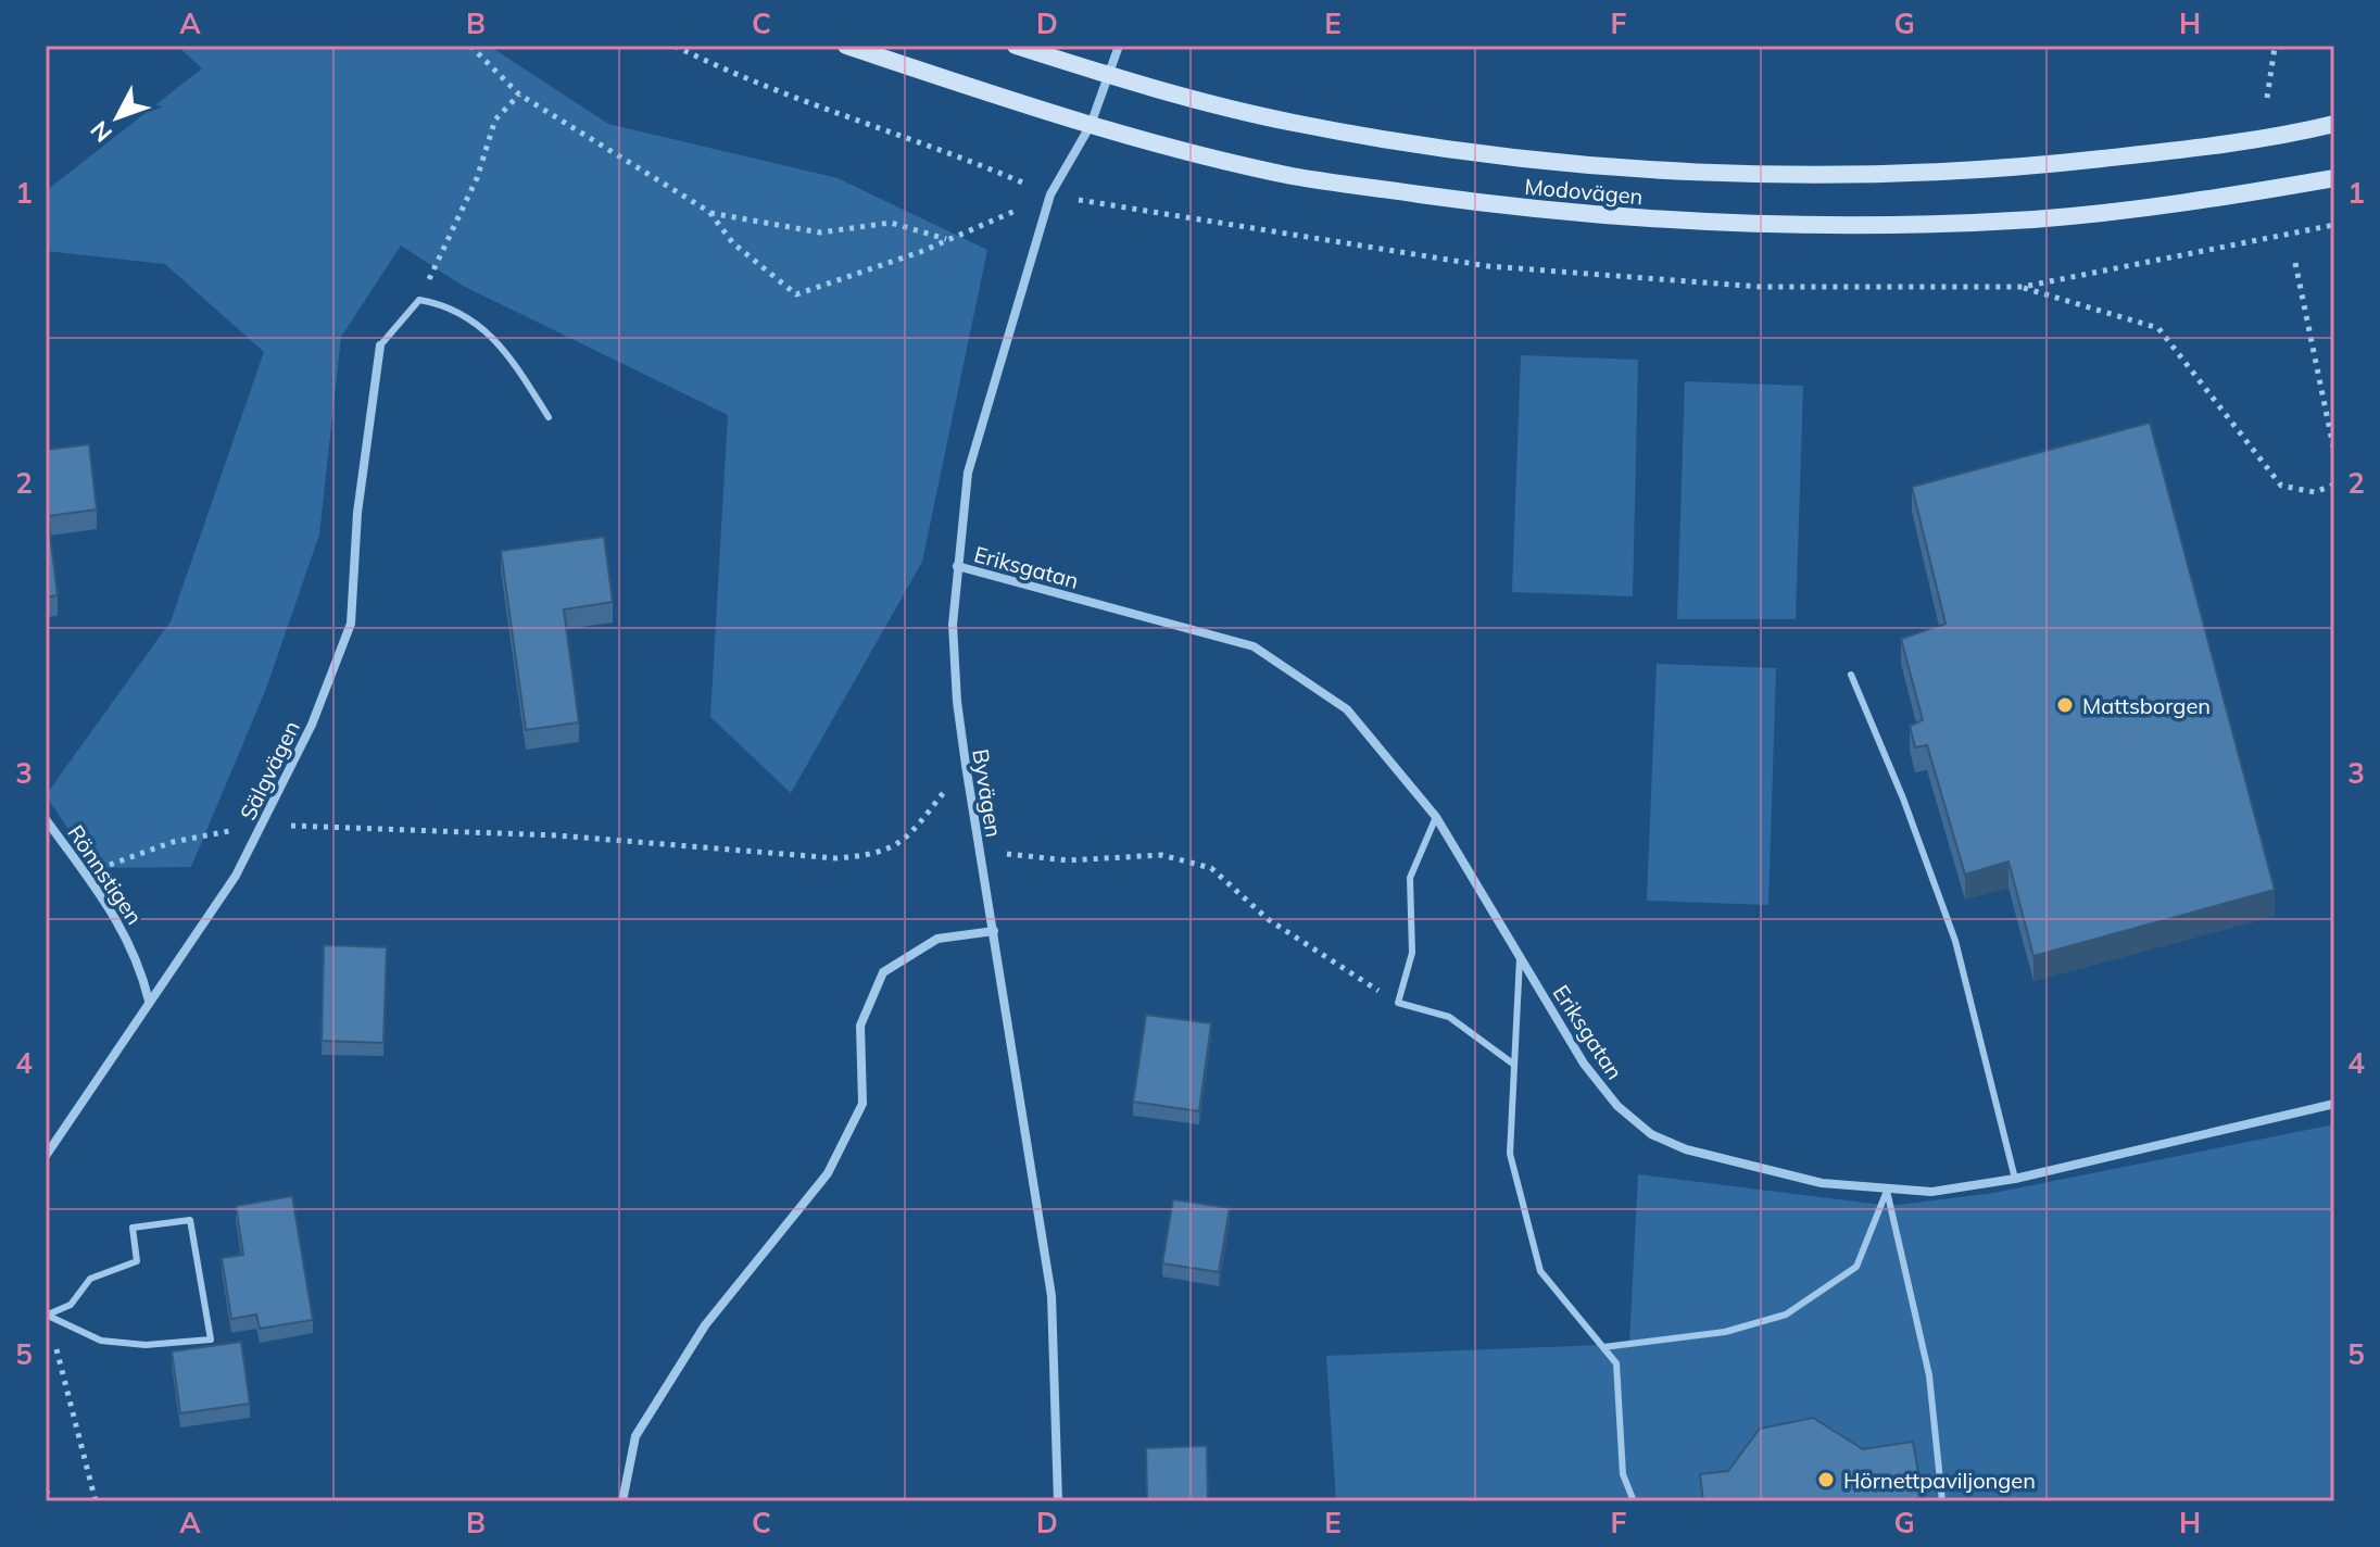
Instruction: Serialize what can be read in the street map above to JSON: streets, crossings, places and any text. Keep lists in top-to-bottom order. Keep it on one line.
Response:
{"streets":{"main road":["Modovägen"],"street":["Eriksgatan","Sälgvägen","Byvägen","Rönnstigen"]},"crossings":[["Modovägen","Byvägen"],["Eriksgatan","Byvägen"],["Sälgvägen","Rönnstigen"]],"places":["Mattsborgen","Hörnettpaviljongen"],"north":"bottom left","grid":{"columns":["A","B","C","D","E","F","G","H"],"rows":["1","2","3","4","5"]}}
